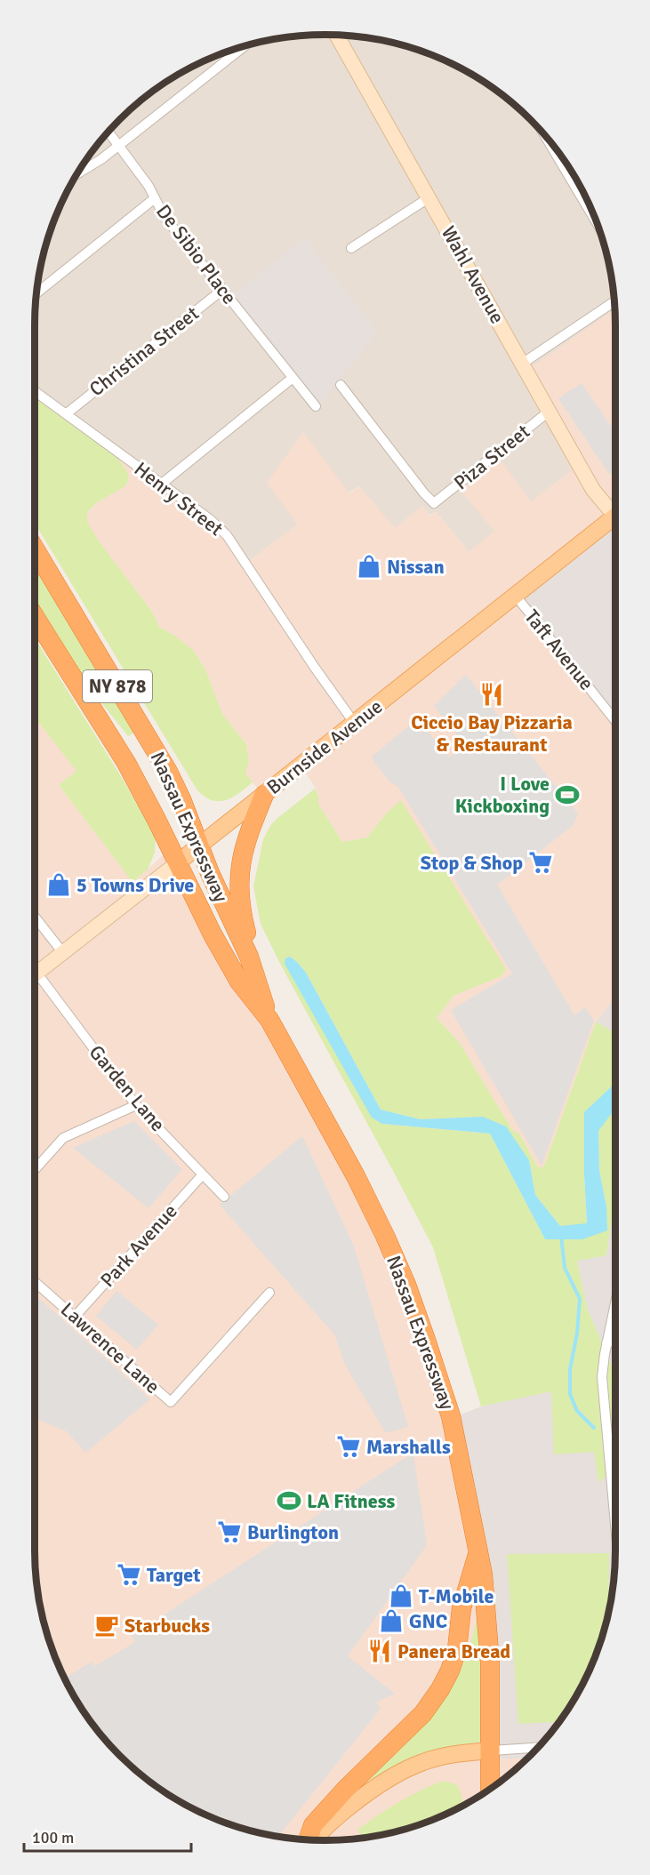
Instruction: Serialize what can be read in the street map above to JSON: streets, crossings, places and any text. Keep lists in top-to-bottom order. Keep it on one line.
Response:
{"streets":{"highway":["NY 878","Nassau Expressway"],"main road":["Burnside Avenue"],"street":["De Sibio Place","Wahl Avenue","Christina Street","Piza Street","Henry Street","Taft Avenue","Garden Lane","Park Avenue","Lawrence Lane"]},"crossings":[["De Sibio Place","Christina Street"],["Wahl Avenue","Piza Street"],["Christina Street","Henry Street"],["Henry Street","Burnside Avenue"],["Taft Avenue","Burnside Avenue"],["Burnside Avenue","Nassau Expressway"],["Garden Lane","Park Avenue"],["Park Avenue","Lawrence Lane"]],"places":{"shop":["Nissan","5 Towns Drive","T-Mobile","GNC"],"restaurant":["Ciccio Bay Pizzaria & Restaurant","Panera Bread"],"sports":["I Love Kickboxing","LA Fitness"],"supermarket":["Stop & Shop","Marshalls","Burlington","Target"],"cafe":["Starbucks"]},"scale_bar":"100 m"}
